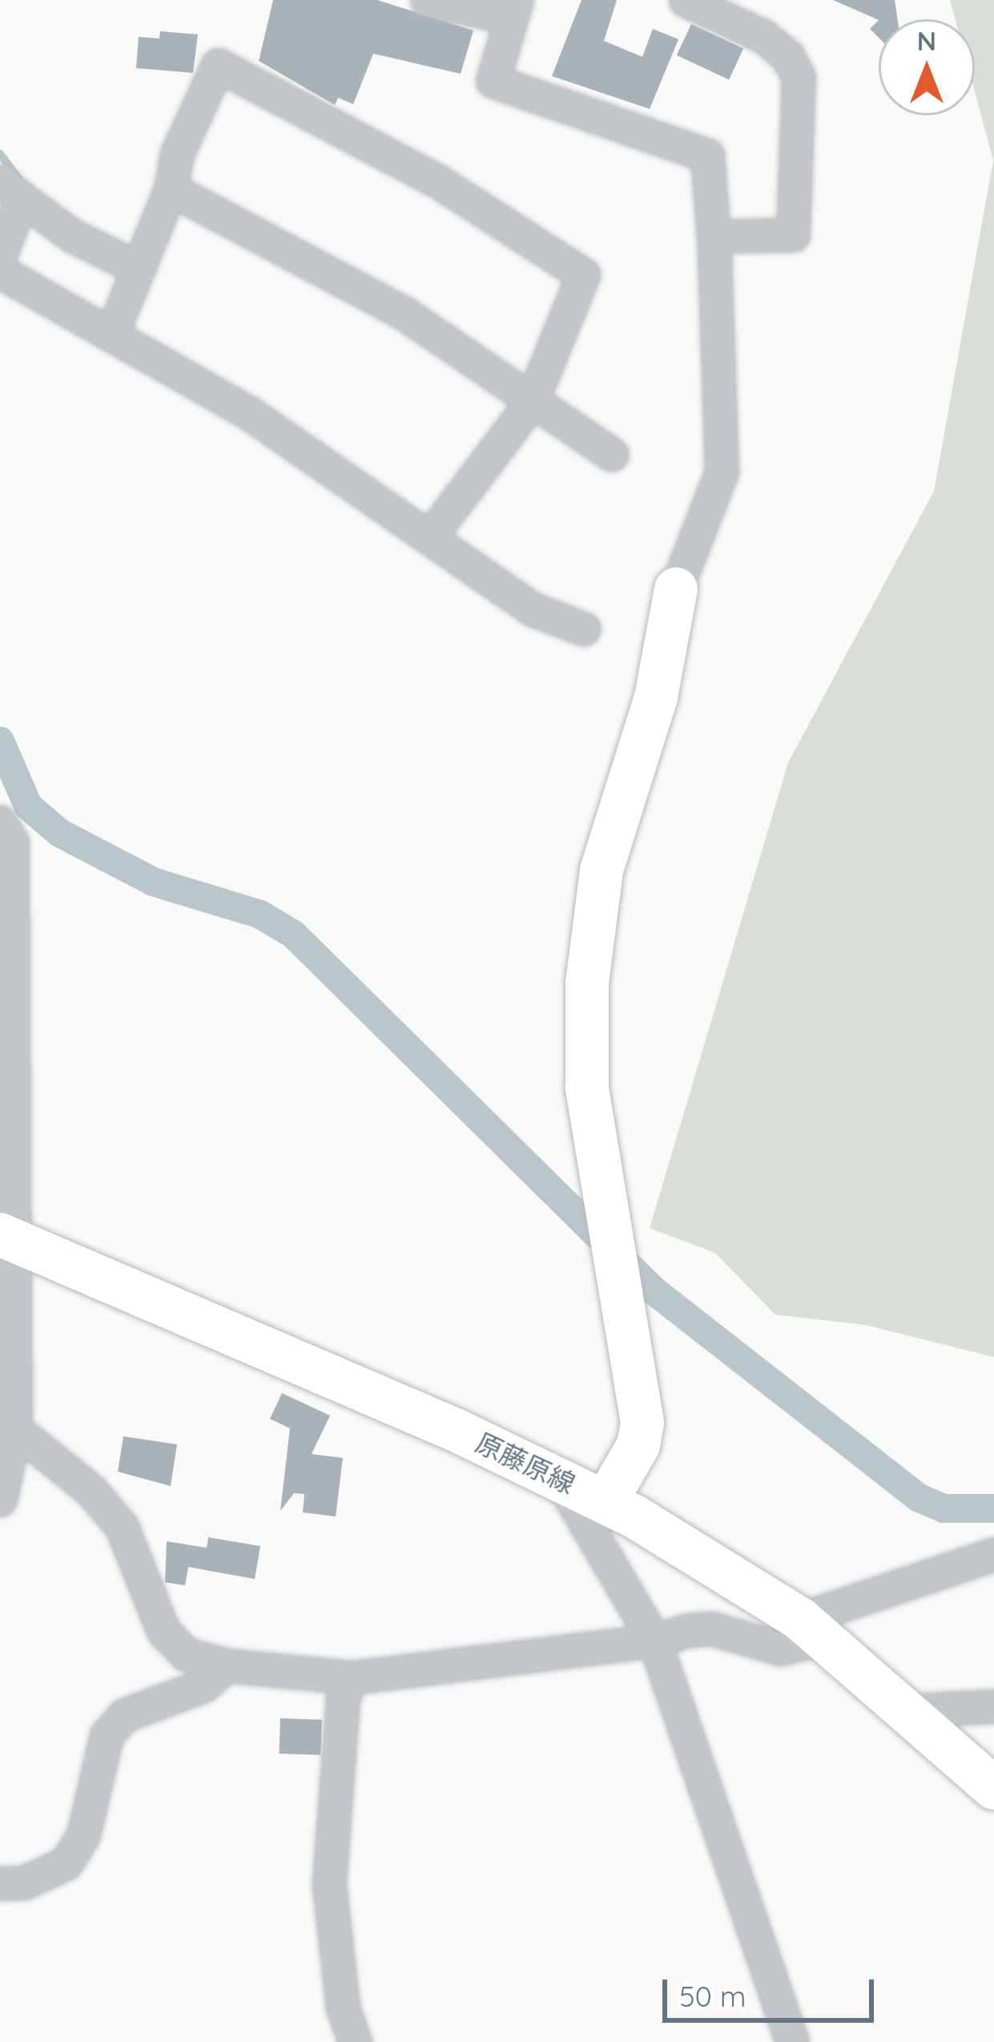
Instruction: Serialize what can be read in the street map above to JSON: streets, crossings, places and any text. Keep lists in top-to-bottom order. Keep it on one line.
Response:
{"streets":{"main road":["原藤原線"]},"scale_bar":"50 m","north":"top"}
